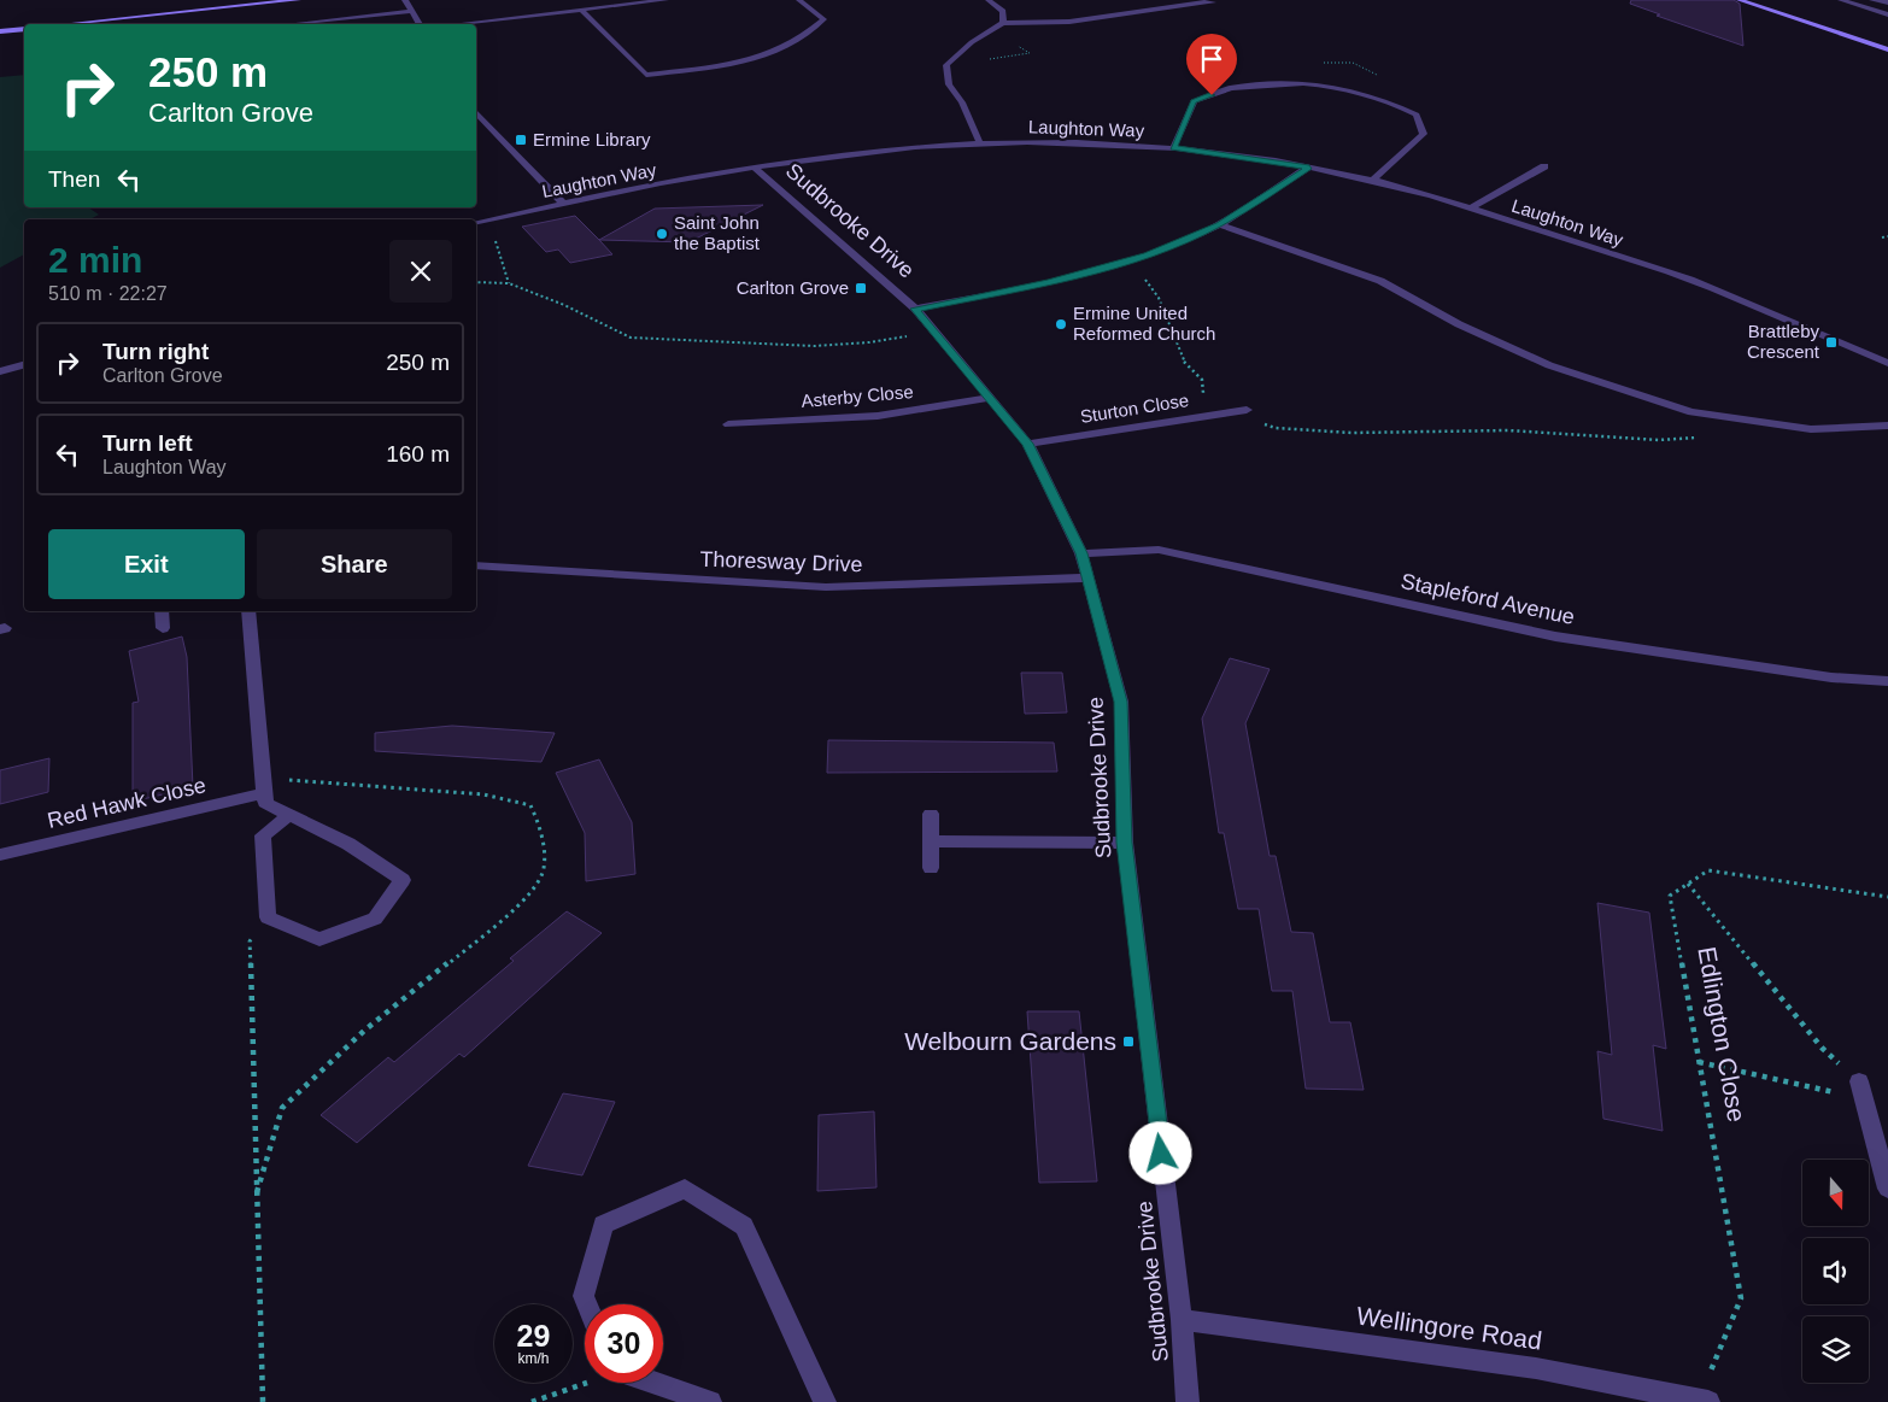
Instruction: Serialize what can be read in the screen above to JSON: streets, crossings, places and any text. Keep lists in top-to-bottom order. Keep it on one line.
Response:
{"streets":{"street":["Laughton Way","Sudbrooke Drive","Asterby Close","Sturton Close","Thoresway Drive","Stapleford Avenue","Red Hawk Close","Wellingore Road"],"path":["Edlington Close"]},"crossings":[["Laughton Way","Sudbrooke Drive"],["Sudbrooke Drive","Asterby Close"],["Sudbrooke Drive","Sturton Close"],["Sudbrooke Drive","Thoresway Drive"],["Sudbrooke Drive","Stapleford Avenue"],["Sudbrooke Drive","Wellingore Road"],["Edlington Close","Wellingore Road"]],"places":{"transit":["Ermine Library","Carlton Grove","Brattleby Crescent","Welbourn Gardens"],"other":["Saint John the Baptist","Ermine United Reformed Church"]},"north":"bottom","page":{"turn":["250 m","Carlton Grove"],"then":"Then","heading":["2 min","510 m · 22:27"],"list":[{"name":"Turn right","note":"Carlton Grove","value":"250 m"},{"name":"Turn left","note":"Laughton Way","value":"160 m"}],"buttons":["Exit","Share"],"speed":"29 km/h","limit":"30"}}
